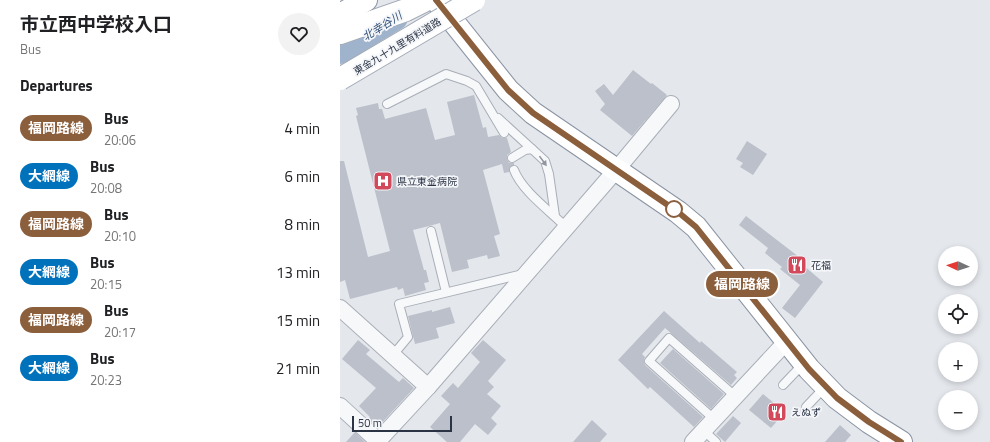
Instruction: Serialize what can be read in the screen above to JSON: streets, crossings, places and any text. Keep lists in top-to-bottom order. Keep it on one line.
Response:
{"streets":{"main road":["東金九十九里有料道路"]},"water":["北幸谷川"],"places":{"hospital":["県立東金病院"],"restaurant":["花福","えぬず"]},"lines":["bus line 福岡路線"],"scale_bar":"50 m","north":"left","page":{"heading":[["市立西中学校入口","Bus"],"Departures"],"on_map":"福岡路線","list":[{"mark":"福岡路線","name":"Bus","note":"20:06","value":"4 min"},{"mark":"大網線","name":"Bus","note":"20:08","value":"6 min"},{"mark":"福岡路線","name":"Bus","note":"20:10","value":"8 min"},{"mark":"大網線","name":"Bus","note":"20:15","value":"13 min"},{"mark":"福岡路線","name":"Bus","note":"20:17","value":"15 min"},{"mark":"大網線","name":"Bus","note":"20:23","value":"21 min"}],"map_buttons":["+","−"],"scale":"50 m"}}
